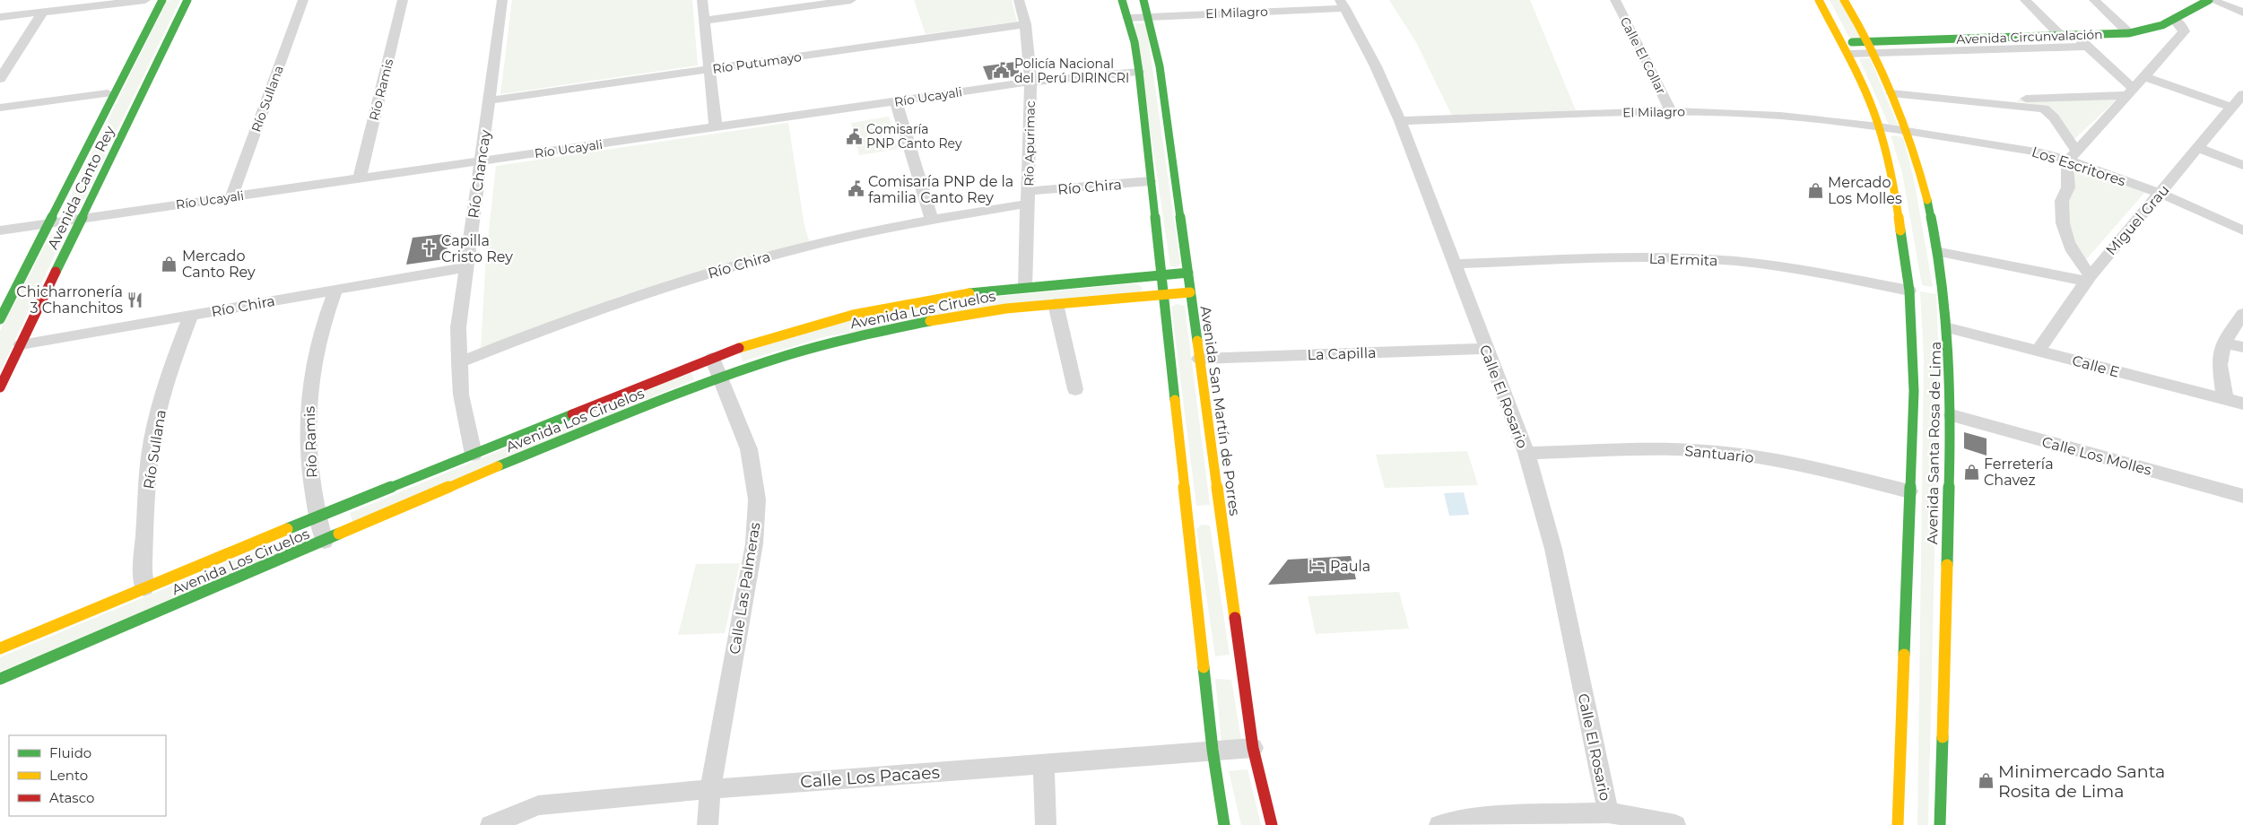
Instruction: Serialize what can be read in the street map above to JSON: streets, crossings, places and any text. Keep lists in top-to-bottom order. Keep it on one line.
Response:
{"streets":{"main road":["Avenida Circunvalación","Avenida Canto Rey","Avenida Los Ciruelos","Avenida San Martín de Porres","Avenida Santa Rosa de Lima"],"street":["El Milagro","Calle El Collar","Río Putumayo","Río Ramis","Río Ucayali","Río Sullana","Río Apurimac","Los Escritores","Río Chancay","Río Chira","Miguel Grau","La Ermita","La Capilla","Calle E","Calle El Rosario","Santuario","Calle Los Molles","Calle Las Palmeras","Calle Los Pacaes"]},"crossings":[["El Milagro","Calle El Collar"],["El Milagro","Los Escritores"],["El Milagro","Calle El Rosario"],["El Milagro","Avenida San Martín de Porres"],["El Milagro","Avenida Santa Rosa de Lima"],["Avenida Circunvalación","Avenida Santa Rosa de Lima"],["Río Putumayo","Río Apurimac"],["Río Putumayo","Río Chancay"],["Río Ramis","Río Ucayali"],["Río Ramis","Río Chira"],["Río Ramis","Avenida Los Ciruelos"],["Río Ucayali","Río Sullana"],["Río Ucayali","Río Apurimac"],["Río Ucayali","Río Chancay"],["Río Ucayali","Avenida Canto Rey"],["Río Sullana","Río Chira"],["Río Sullana","Avenida Los Ciruelos"],["Río Apurimac","Río Chira"],["Río Apurimac","Avenida Los Ciruelos"],["Los Escritores","Miguel Grau"],["Los Escritores","Avenida Santa Rosa de Lima"],["Río Chancay","Río Chira"],["Río Chancay","Avenida Los Ciruelos"],["Río Chira","Avenida Canto Rey"],["Miguel Grau","Calle E"],["La Ermita","Calle El Rosario"],["La Ermita","Avenida Santa Rosa de Lima"],["Avenida Los Ciruelos","Avenida San Martín de Porres"],["Avenida Los Ciruelos","Calle Las Palmeras"],["La Capilla","Calle El Rosario"],["La Capilla","Avenida San Martín de Porres"],["Calle E","Avenida Santa Rosa de Lima"],["Calle El Rosario","Santuario"],["Avenida San Martín de Porres","Calle Los Pacaes"],["Avenida Santa Rosa de Lima","Santuario"],["Avenida Santa Rosa de Lima","Calle Los Molles"],["Calle Las Palmeras","Calle Los Pacaes"]],"places":{"public building":["Policía Nacional del Perú DIRINCRI","Comisaría PNP Canto Rey","Comisaría PNP de la familia Canto Rey"],"shop":["Mercado Los Molles","Mercado Canto Rey","Ferretería Chavez","Minimercado Santa Rosita de Lima"],"church":["Capilla Cristo Rey"],"restaurant":["Chicharronería 3 Chanchitos"],"hotel":["Paula"]},"legend":["Fluido","Lento","Atasco"]}
